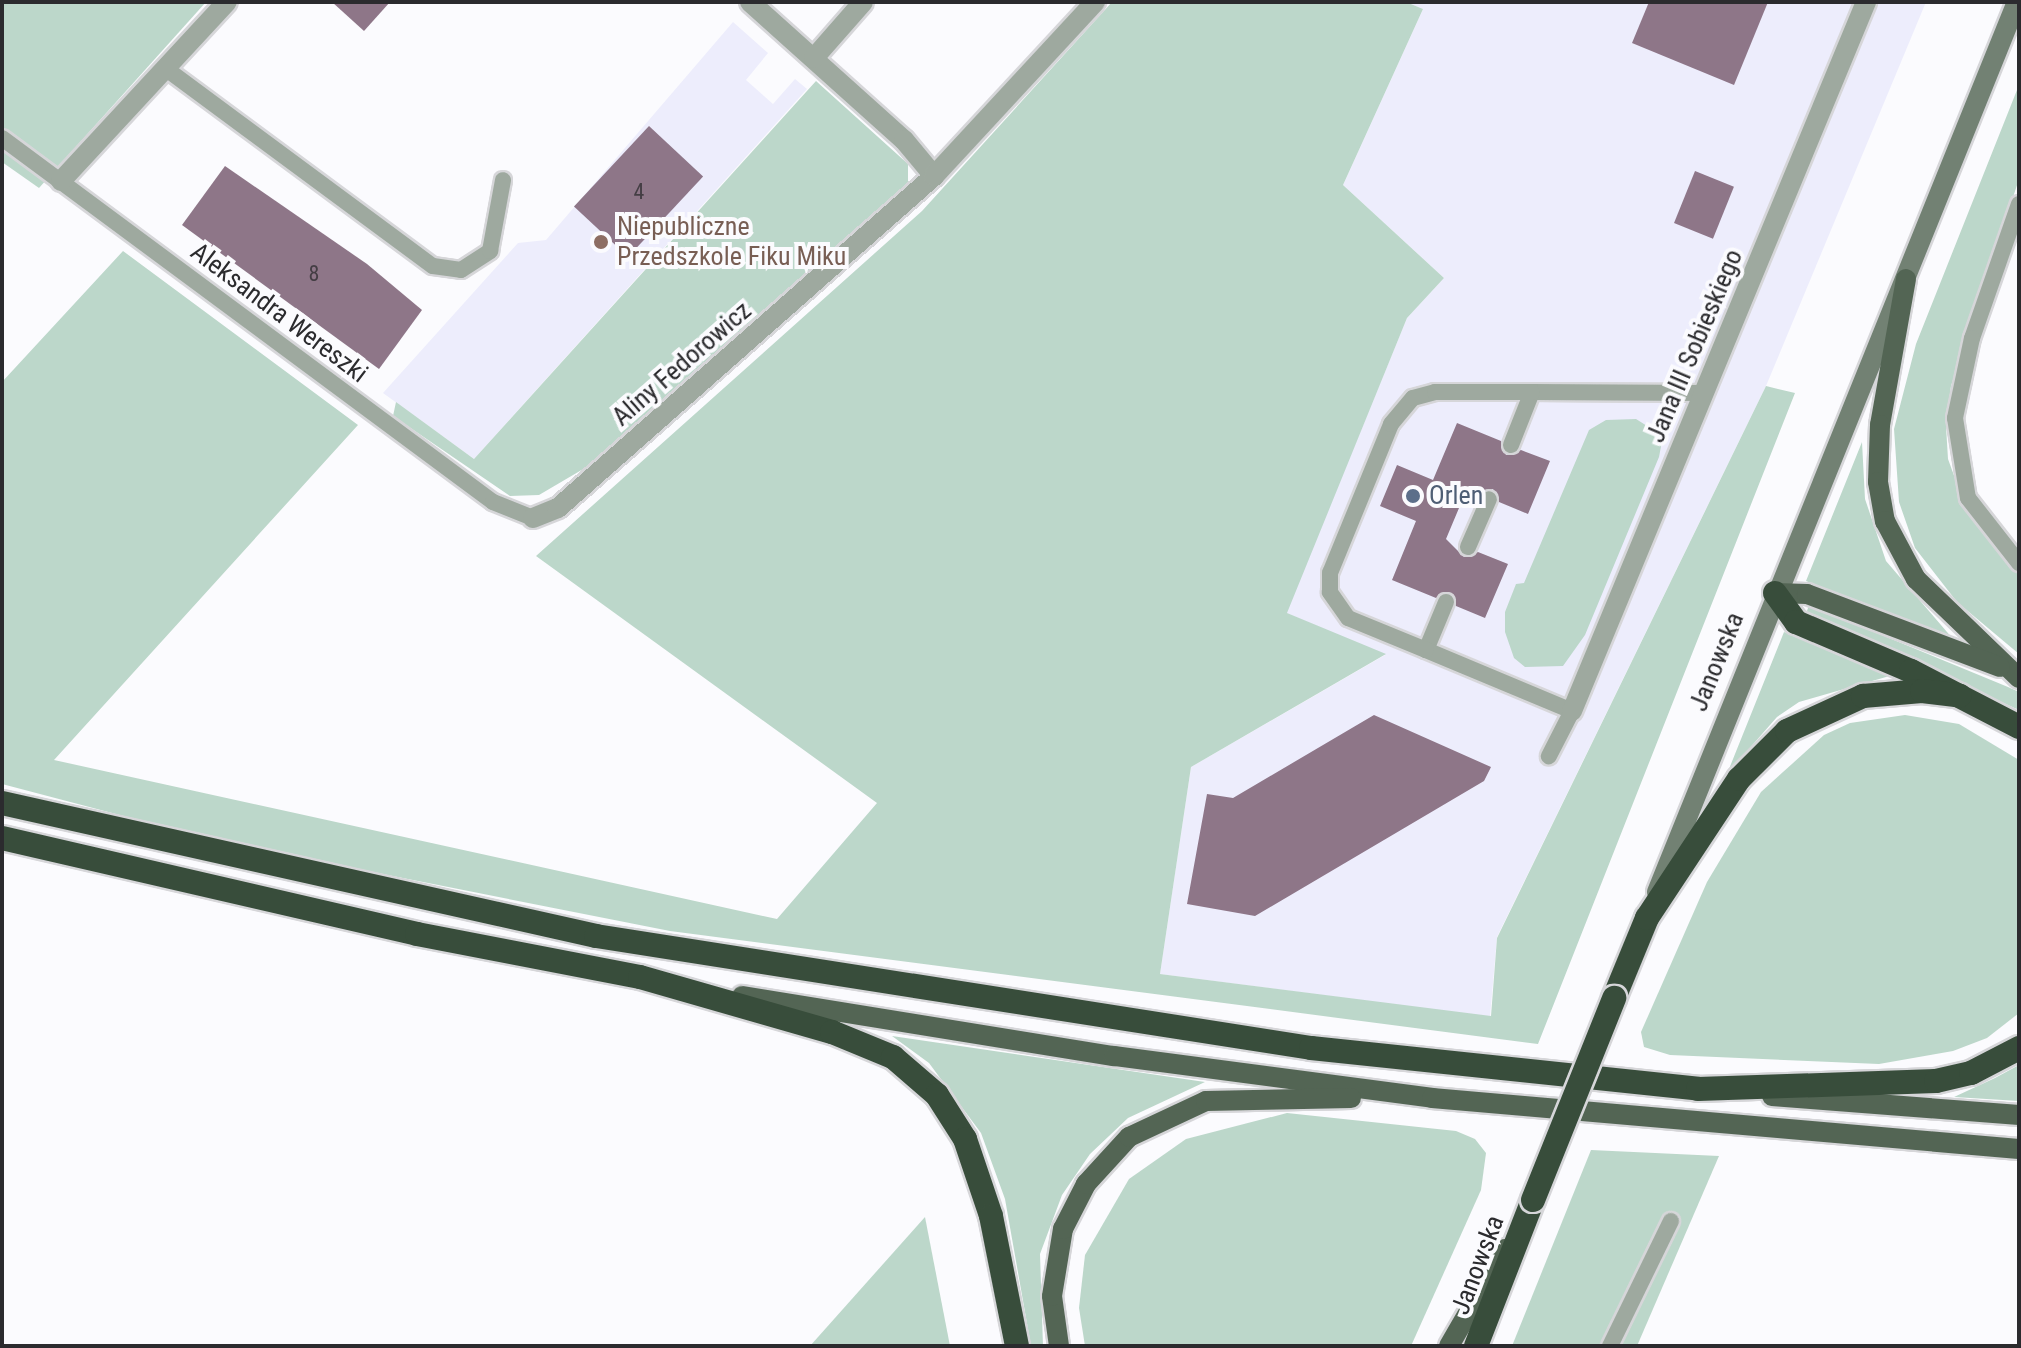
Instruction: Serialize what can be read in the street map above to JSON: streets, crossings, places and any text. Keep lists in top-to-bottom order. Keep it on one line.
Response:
{"streets":{"highway":["Janowska"],"street":["Jana III Sobieskiego","Aliny Fedorowicz"],"lane":["Aleksandra Wereszki"]},"crossings":[["Aleksandra Wereszki","Aliny Fedorowicz"]],"places":["Niepubliczne Przedszkole Fiku Miku","Orlen"],"house_numbers":["4","8"]}
